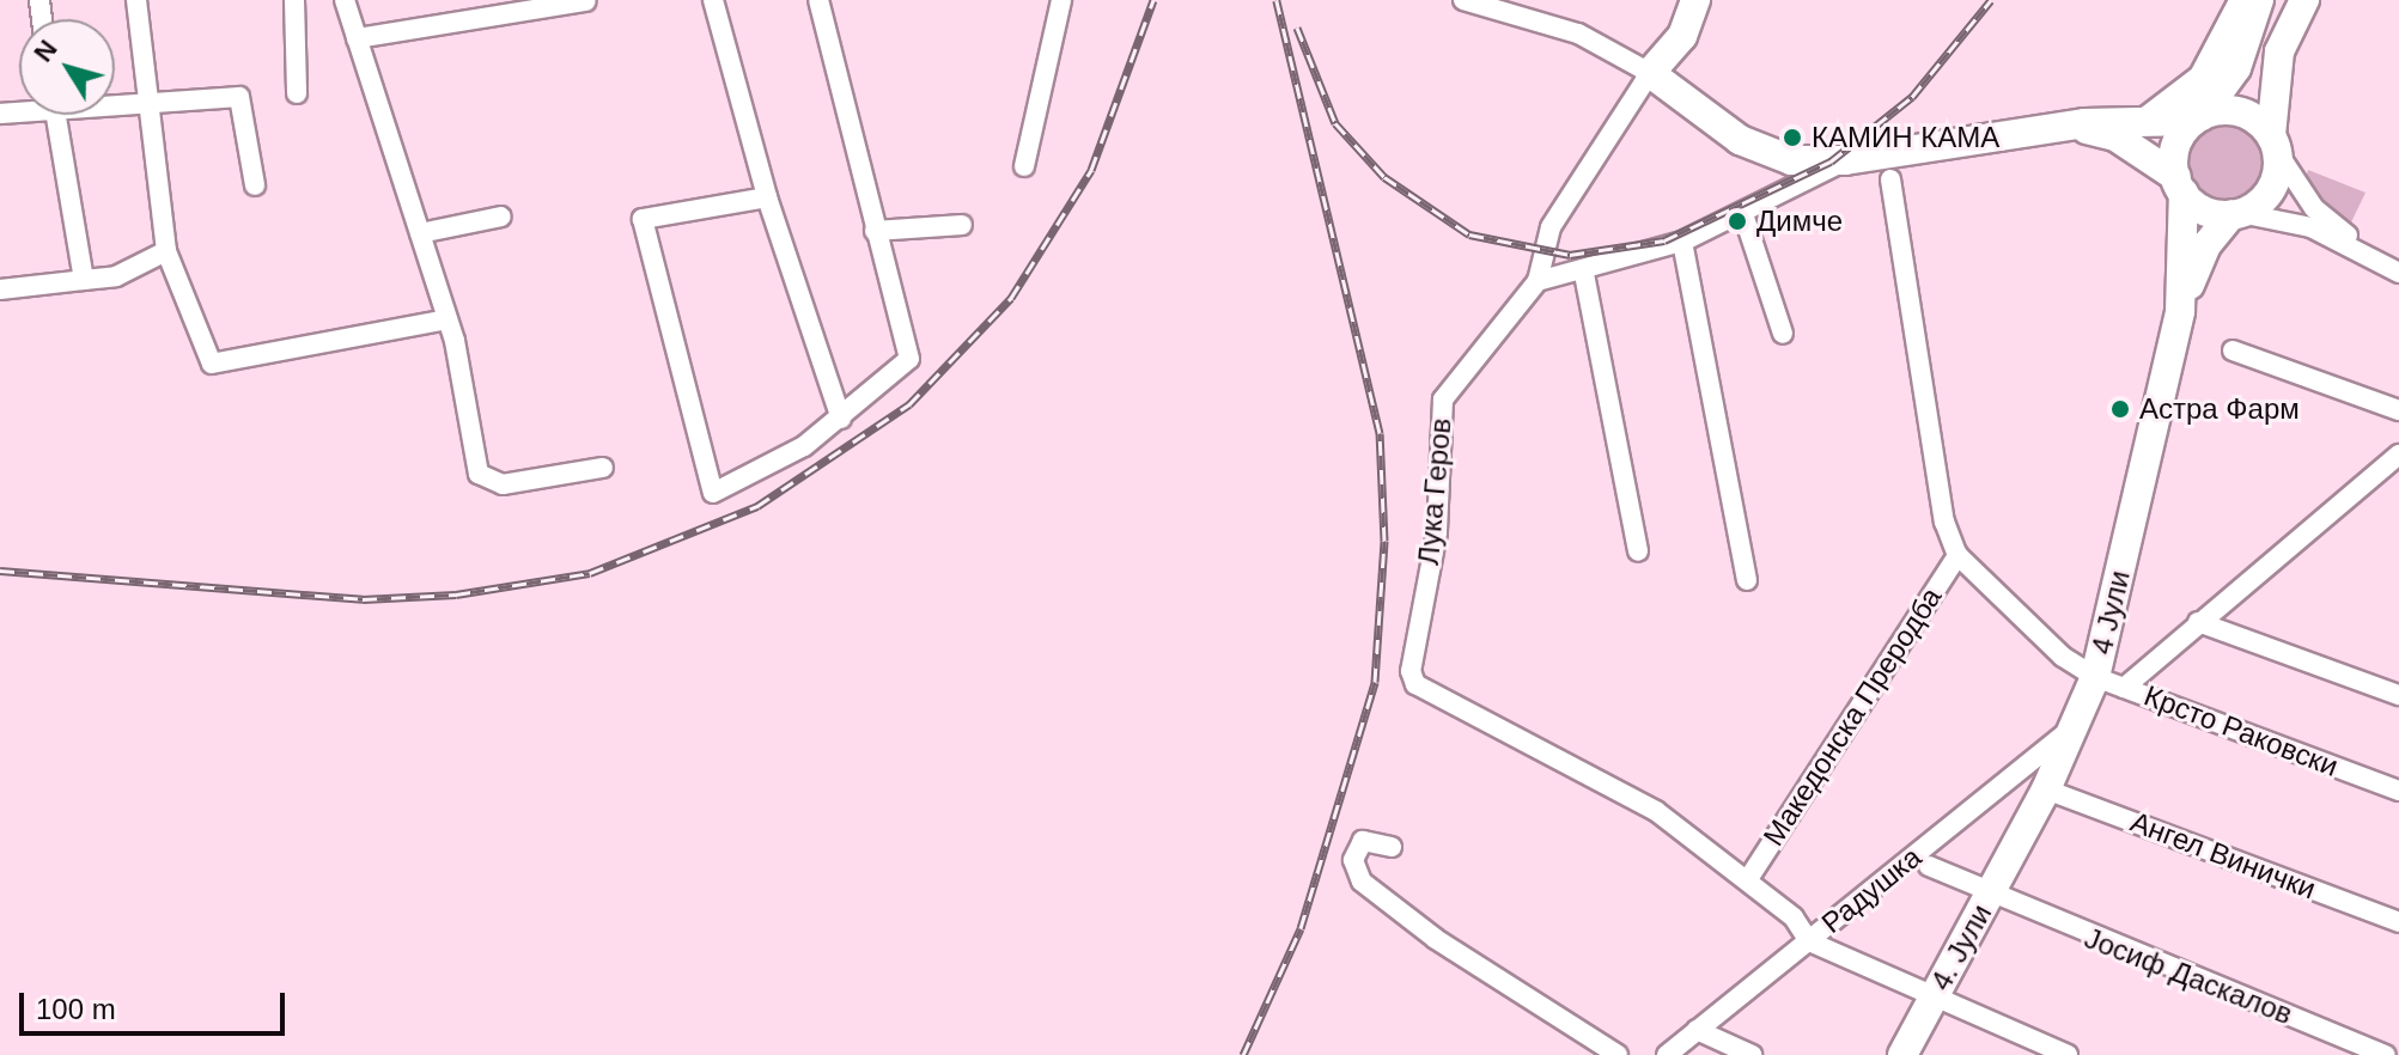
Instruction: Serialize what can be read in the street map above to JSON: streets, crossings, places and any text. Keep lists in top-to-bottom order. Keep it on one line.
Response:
{"streets":{"street":["Лука Геров","4 Јули","Македонска Преродба","Крсто Раковски","Ангел Винички","Радушка","4. Јули","Јосиф Даскалов"]},"crossings":[["Лука Геров","Македонска Преродба"],["4 Јули","Крсто Раковски"],["4 Јули","Ангел Винички"],["4 Јули","Радушка"],["4 Јули","4. Јули"],["4 Јули","Јосиф Даскалов"],["Македонска Преродба","Крсто Раковски"],["4. Јули","Јосиф Даскалов"]],"places":["КАМИН КАМА","Димче","Астра Фарм"],"scale_bar":"100 m","north":"top left"}
